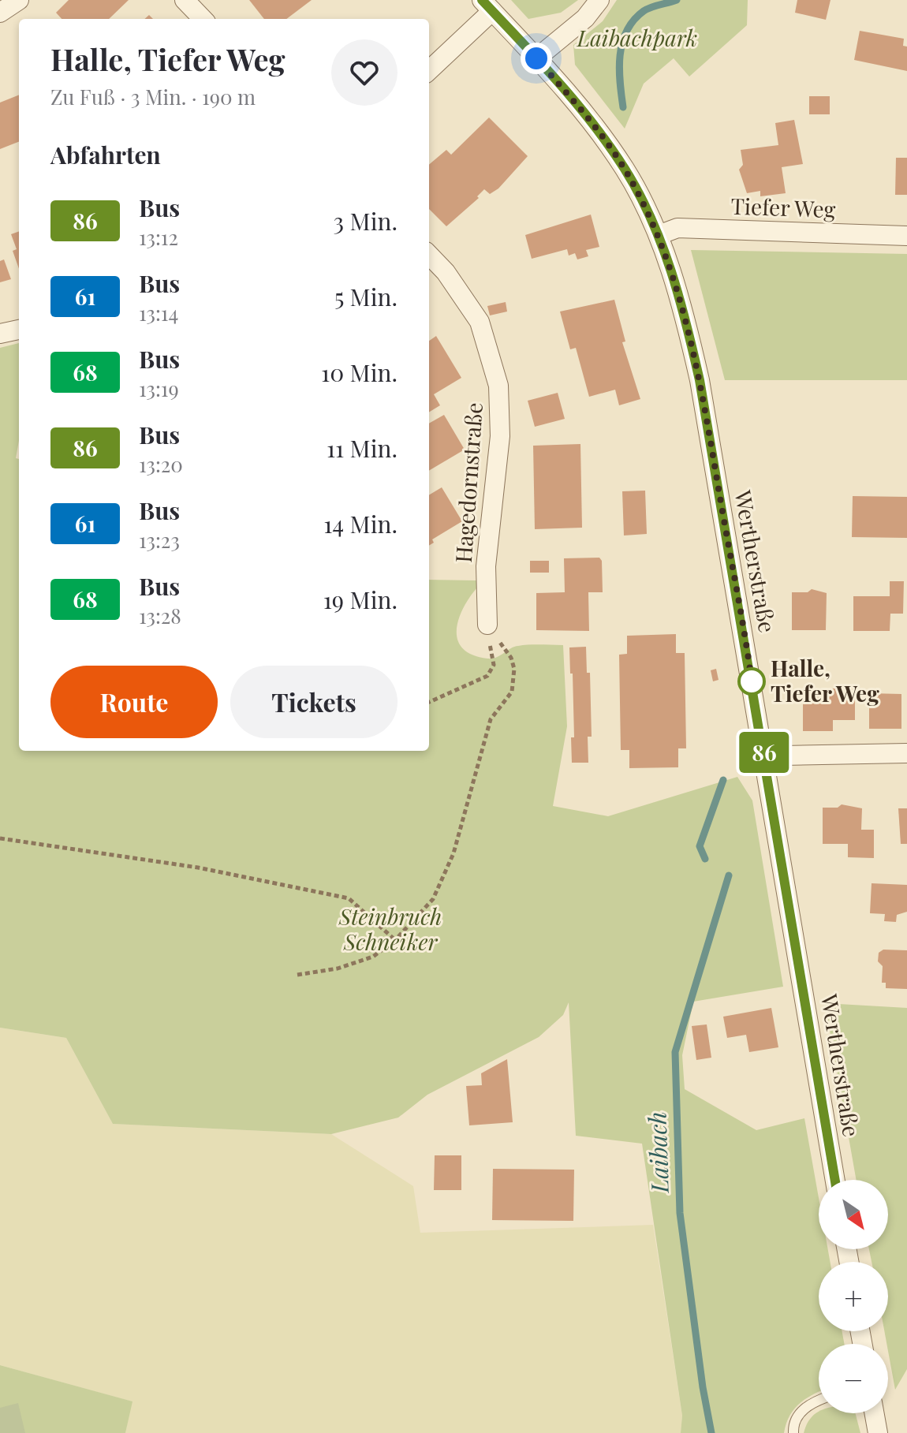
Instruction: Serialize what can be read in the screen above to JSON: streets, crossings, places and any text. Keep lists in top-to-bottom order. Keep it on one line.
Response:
{"streets":{"street":["Tiefer Weg","Hagedornstraße","Wertherstraße"]},"crossings":[["Tiefer Weg","Wertherstraße"]],"water":["Laibach"],"parks":["Laibachpark","Steinbruch Schneiker"],"places":["Halle, Tiefer Weg"],"lines":["bus line 86"],"north":"bottom right","page":{"on_map":"86","heading":[["Halle, Tiefer Weg","Zu Fuß · 3 Min. · 190 m"],"Abfahrten"],"list":[{"mark":"86","name":"Bus","note":"13:12","value":"3 Min."},{"mark":"61","name":"Bus","note":"13:14","value":"5 Min."},{"mark":"68","name":"Bus","note":"13:19","value":"10 Min."},{"mark":"86","name":"Bus","note":"13:20","value":"11 Min."},{"mark":"61","name":"Bus","note":"13:23","value":"14 Min."},{"mark":"68","name":"Bus","note":"13:28","value":"19 Min."}],"buttons":["Route","Tickets"],"map_buttons":["+","−"]}}
